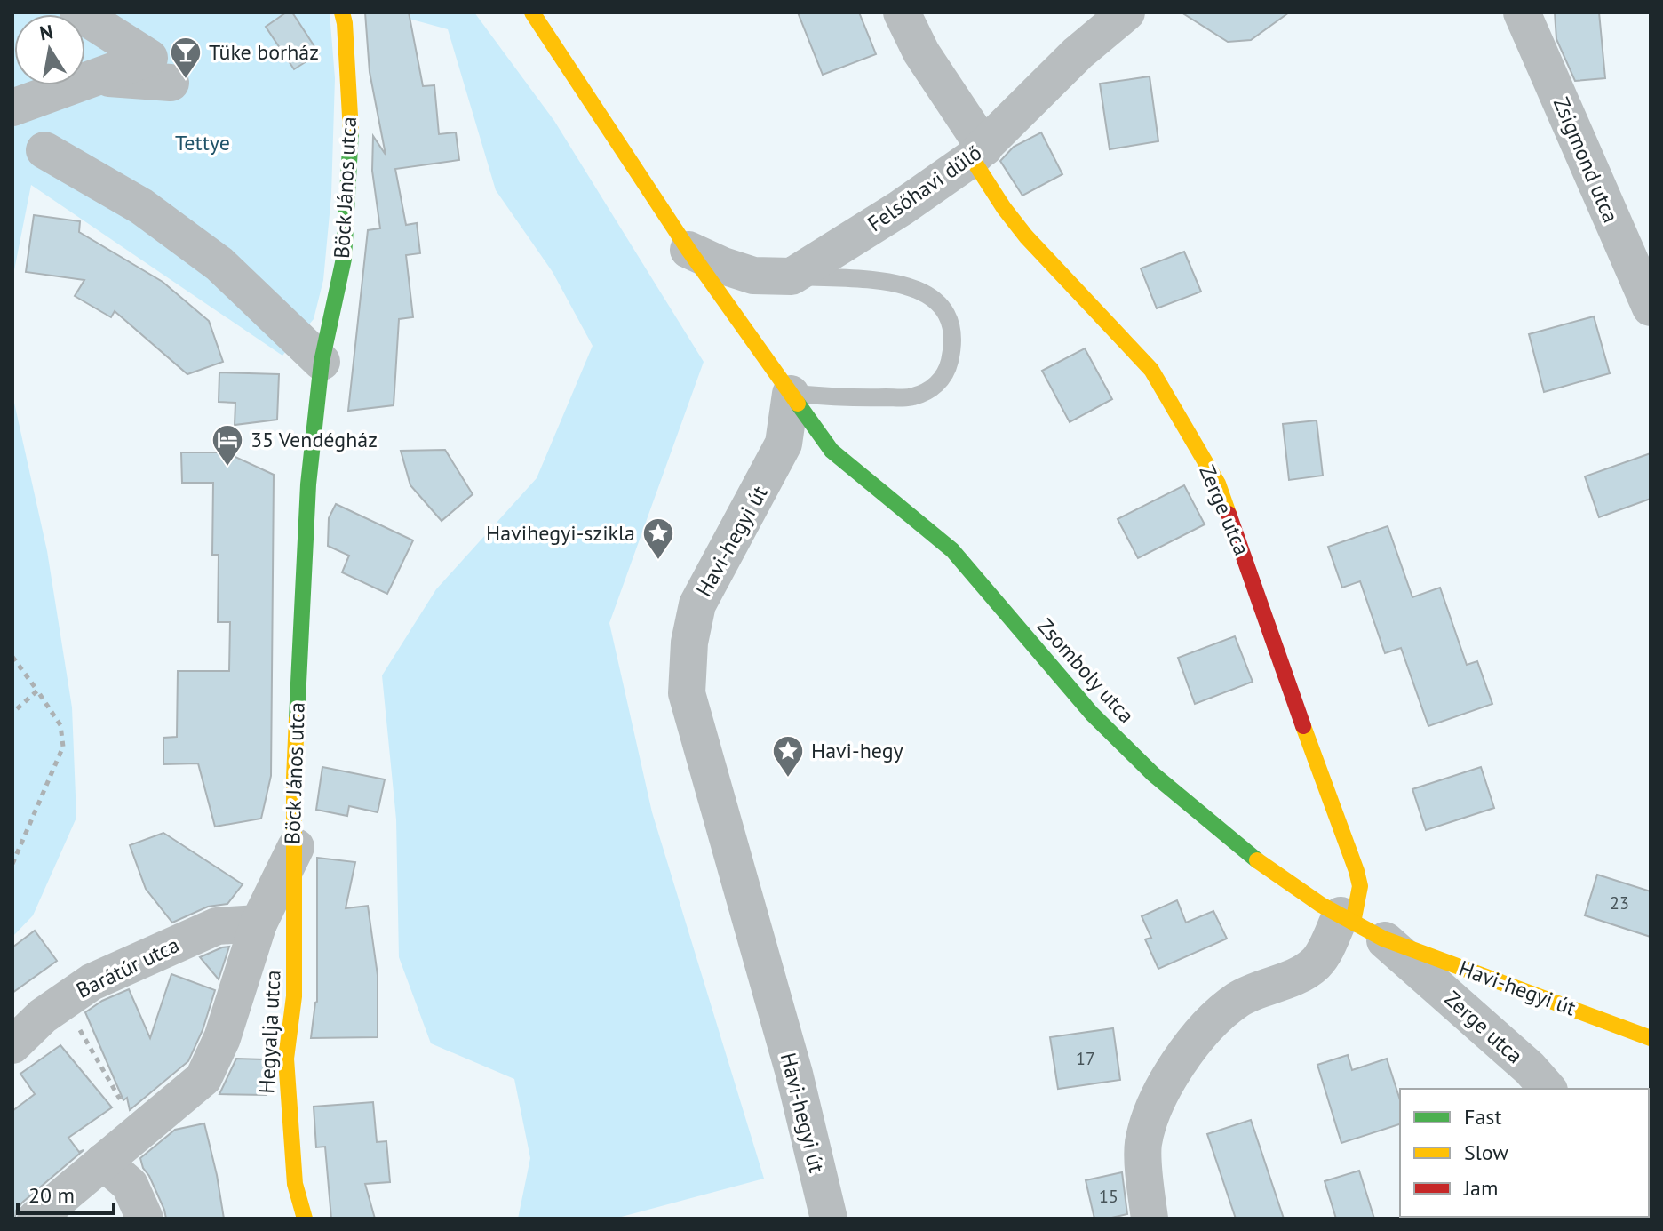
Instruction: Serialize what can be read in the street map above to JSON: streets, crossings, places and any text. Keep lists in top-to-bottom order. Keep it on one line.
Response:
{"streets":{"street":["Zsigmond utca","Böck János utca","Felsőhavi dűlő","Zerge utca","Havi-hegyi út","Zsomboly utca","Barátúr utca","Hegyalja utca"]},"crossings":[["Böck János utca","Barátúr utca"],["Böck János utca","Hegyalja utca"],["Felsőhavi dűlő","Zerge utca"],["Zerge utca","Havi-hegyi út"],["Zerge utca","Zsomboly utca"],["Havi-hegyi út","Zsomboly utca"]],"parks":["Tettye"],"places":{"bar":["Tüke borház"],"hotel":["35 Vendégház"],"place":["Havihegyi-szikla","Havi-hegy"]},"house_numbers":["23","17","15"],"legend":["Fast","Slow","Jam"],"scale_bar":"20 m","north":"top"}
